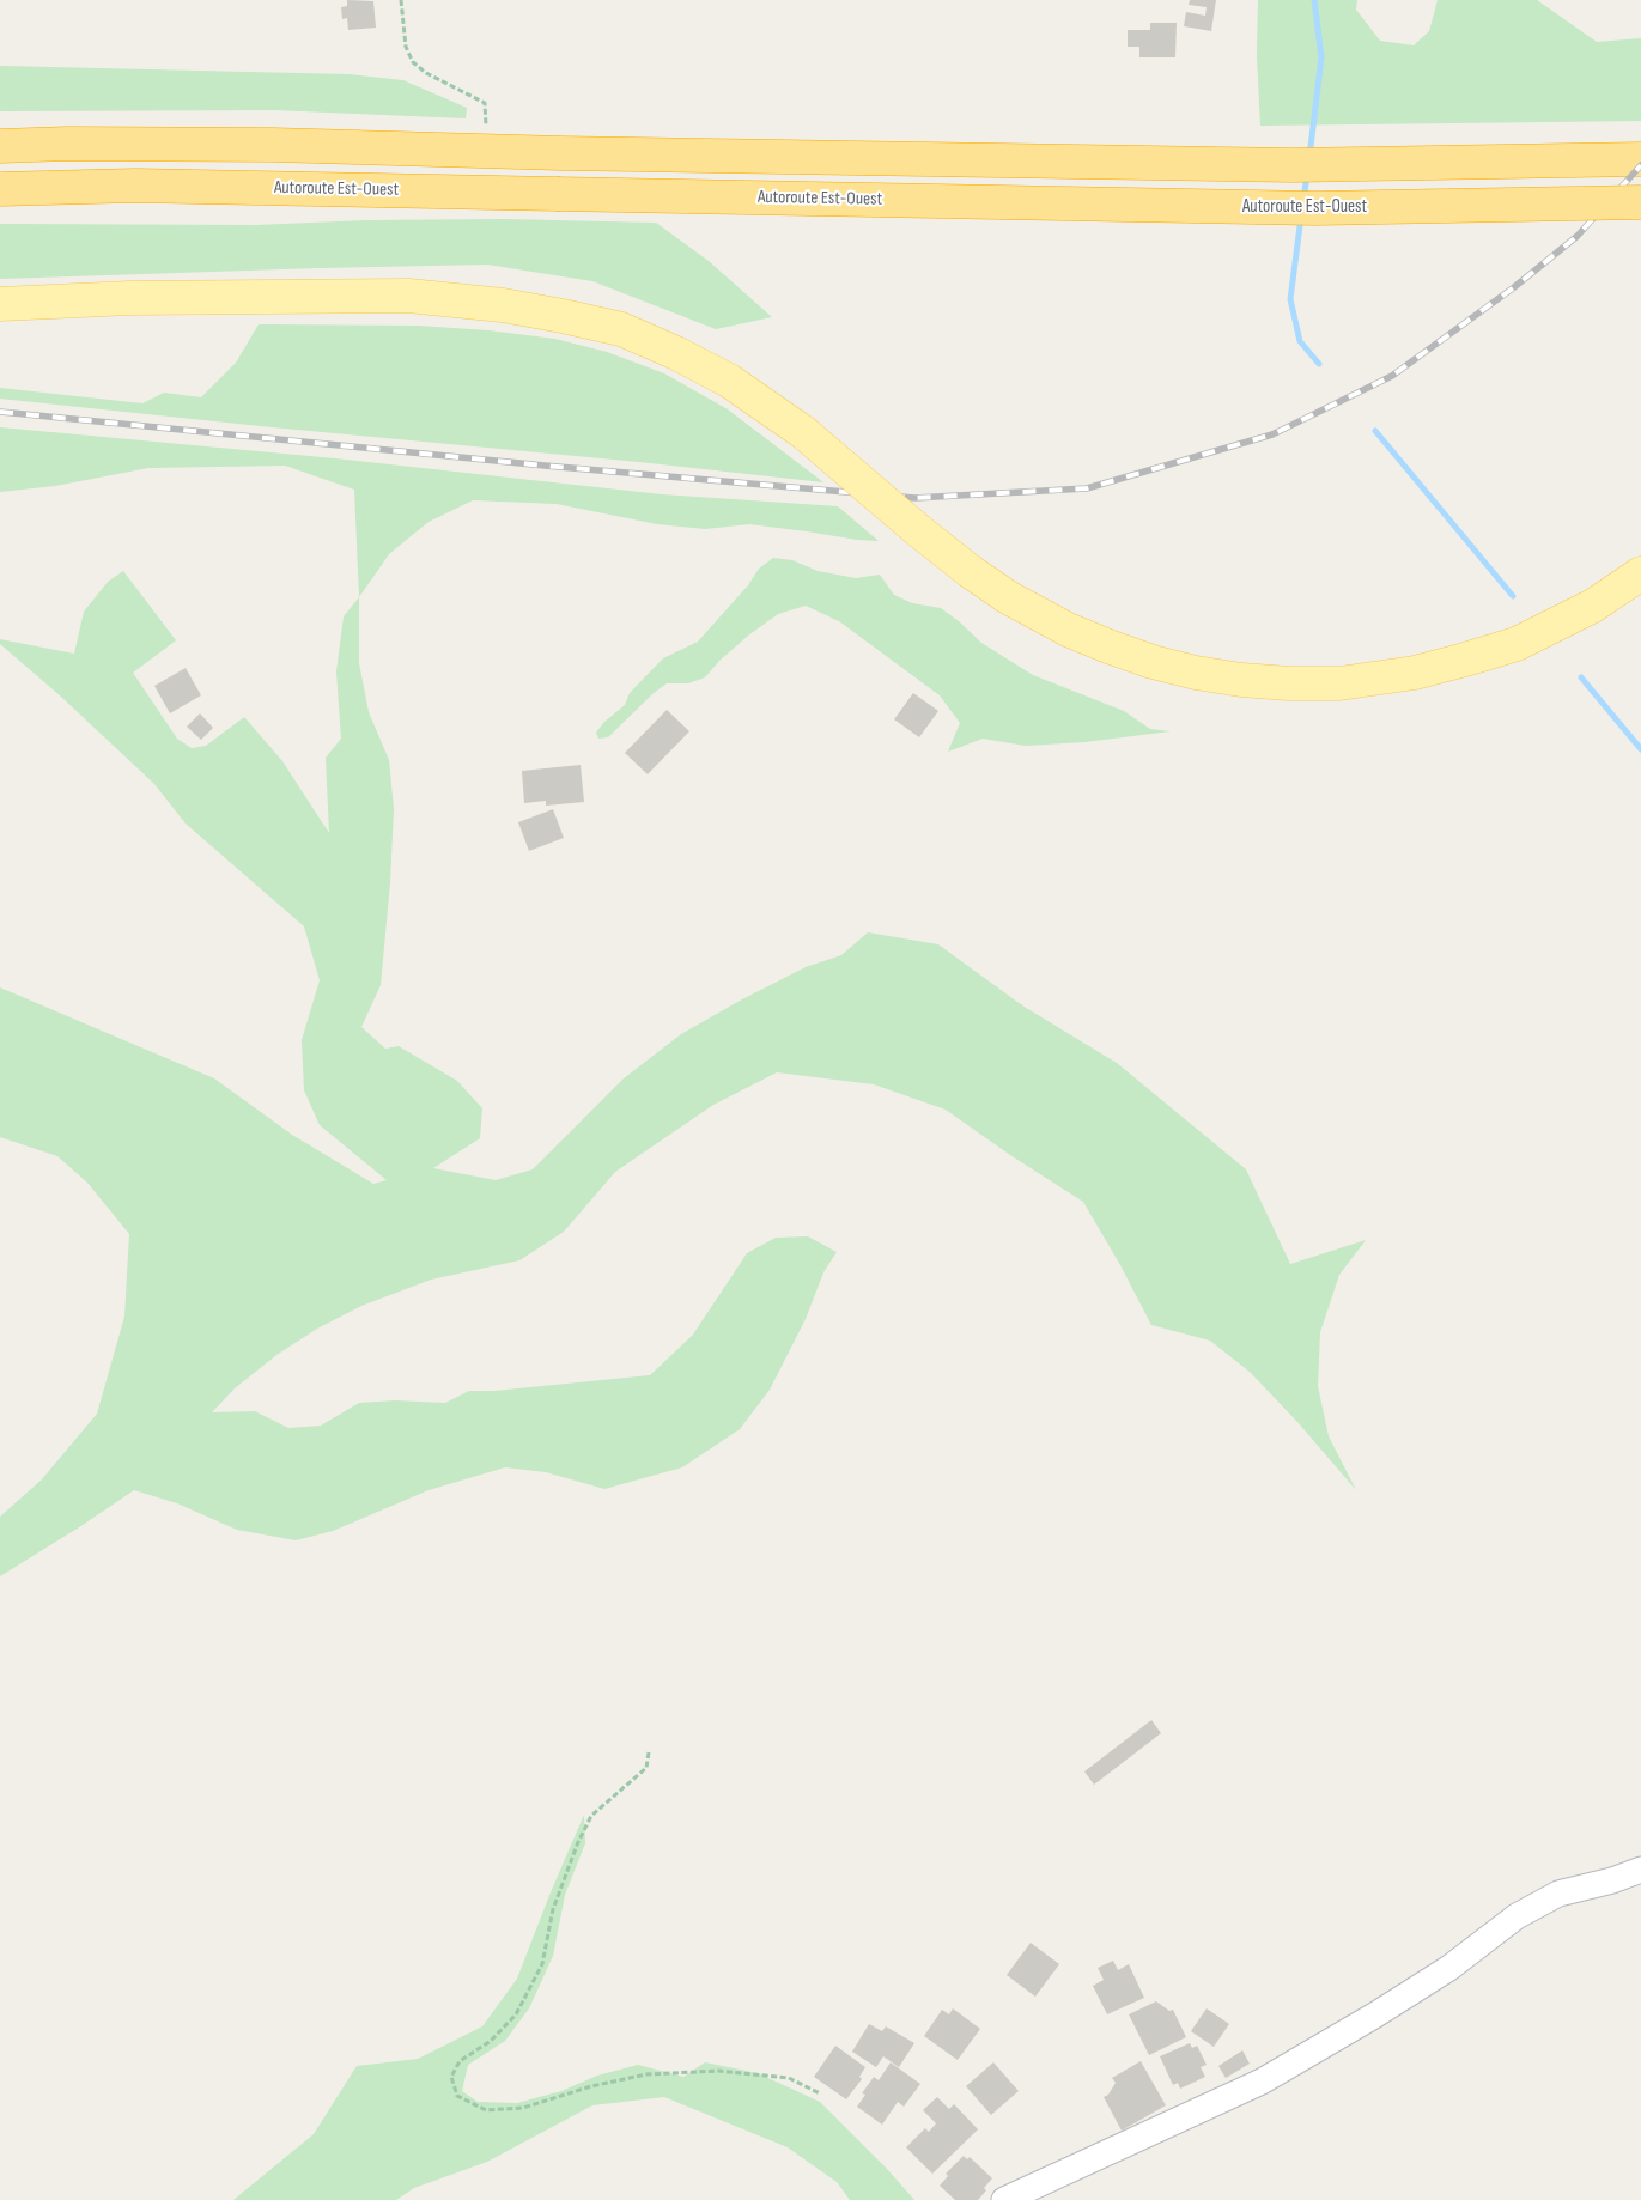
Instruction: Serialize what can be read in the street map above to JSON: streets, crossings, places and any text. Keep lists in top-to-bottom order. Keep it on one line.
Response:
{"streets":{"highway":["Autoroute Est-Ouest"]}}
